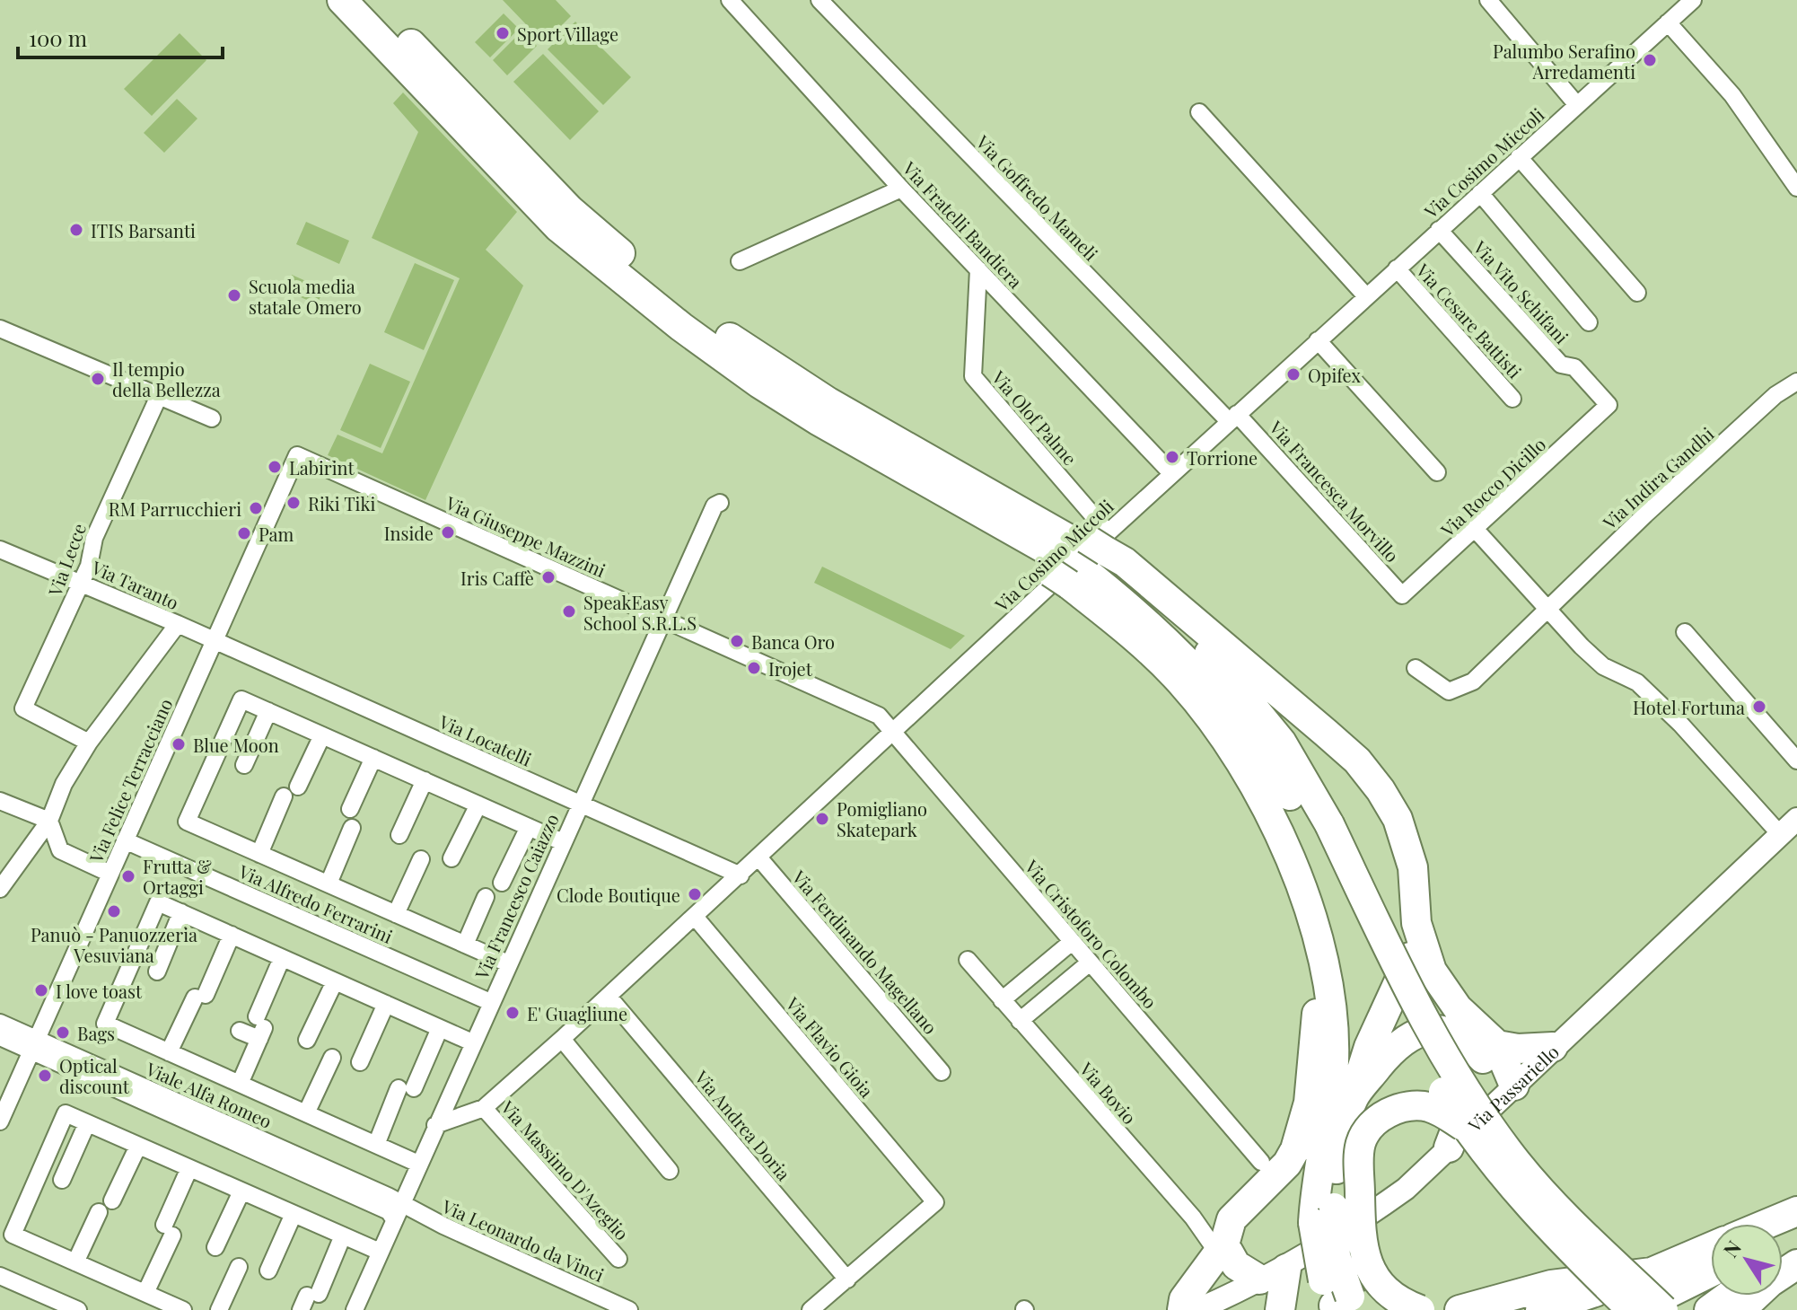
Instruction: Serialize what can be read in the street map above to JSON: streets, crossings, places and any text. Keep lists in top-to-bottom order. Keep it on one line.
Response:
{"streets":{"street":["Via Cosimo Miccoli","Via Goffredo Mameli","Via Fratelli Bandiera","Via Vito Schifani","Via Cesare Battisti","Via Olof Palme","Via Indira Gandhi","Via Rocco Dicillo","Via Francesca Morvillo","Via Giuseppe Mazzini","Via Lecce","Via Taranto","Via Locatelli","Via Felice Terracciano","Via Francesco Caiazzo","Via Alfredo Ferrarini","Via Cristoforo Colombo","Via Ferdinando Magellano","Via Flavio Gioia","Via Passariello","Via Bovio","Via Andrea Doria","Via Massimo D'Azeglio","Via Leonardo da Vinci"]},"crossings":[["Via Cosimo Miccoli","Via Goffredo Mameli"],["Via Cosimo Miccoli","Via Fratelli Bandiera"],["Via Cosimo Miccoli","Via Vito Schifani"],["Via Cosimo Miccoli","Via Cesare Battisti"],["Via Cosimo Miccoli","Via Olof Palme"],["Via Cosimo Miccoli","Via Francesca Morvillo"],["Via Cosimo Miccoli","Via Giuseppe Mazzini"],["Via Cosimo Miccoli","Via Locatelli"],["Via Cosimo Miccoli","Via Francesco Caiazzo"],["Via Cosimo Miccoli","Via Cristoforo Colombo"],["Via Cosimo Miccoli","Via Ferdinando Magellano"],["Via Cosimo Miccoli","Via Flavio Gioia"],["Via Cosimo Miccoli","Via Andrea Doria"],["Via Cosimo Miccoli","Via Massimo D'Azeglio"],["Via Goffredo Mameli","Via Francesca Morvillo"],["Via Fratelli Bandiera","Via Olof Palme"],["Via Vito Schifani","Via Rocco Dicillo"],["Via Rocco Dicillo","Via Francesca Morvillo"],["Via Giuseppe Mazzini","Via Felice Terracciano"],["Via Giuseppe Mazzini","Via Francesco Caiazzo"],["Via Giuseppe Mazzini","Via Cristoforo Colombo"],["Via Lecce","Via Taranto"],["Via Taranto","Via Locatelli"],["Via Taranto","Via Felice Terracciano"],["Via Locatelli","Via Felice Terracciano"],["Via Locatelli","Via Francesco Caiazzo"],["Via Felice Terracciano","Via Alfredo Ferrarini"],["Via Felice Terracciano","Via Leonardo da Vinci"],["Via Francesco Caiazzo","Via Alfredo Ferrarini"],["Via Francesco Caiazzo","Via Leonardo da Vinci"],["Via Flavio Gioia","Via Andrea Doria"]],"places":["Sport Village","Palumbo Serafino Arredamenti","ITIS Barsanti","Scuola media statale Omero","Opifex","Il tempio della Bellezza","Torrione","Labirint","Riki Tiki","RM Parrucchieri","Inside","Pam","Iris Caffè","SpeakEasy School S.R.L.S","Banca Oro","Irojet","Hotel Fortuna","Blue Moon","Pomigliano Skatepark","Frutta & Ortaggi","Clode Boutique","Panuò - Panuozzeria Vesuviana","I love toast","E' Guagliune","Bags","Optical discount"],"scale_bar":"100 m","north":"top left"}
